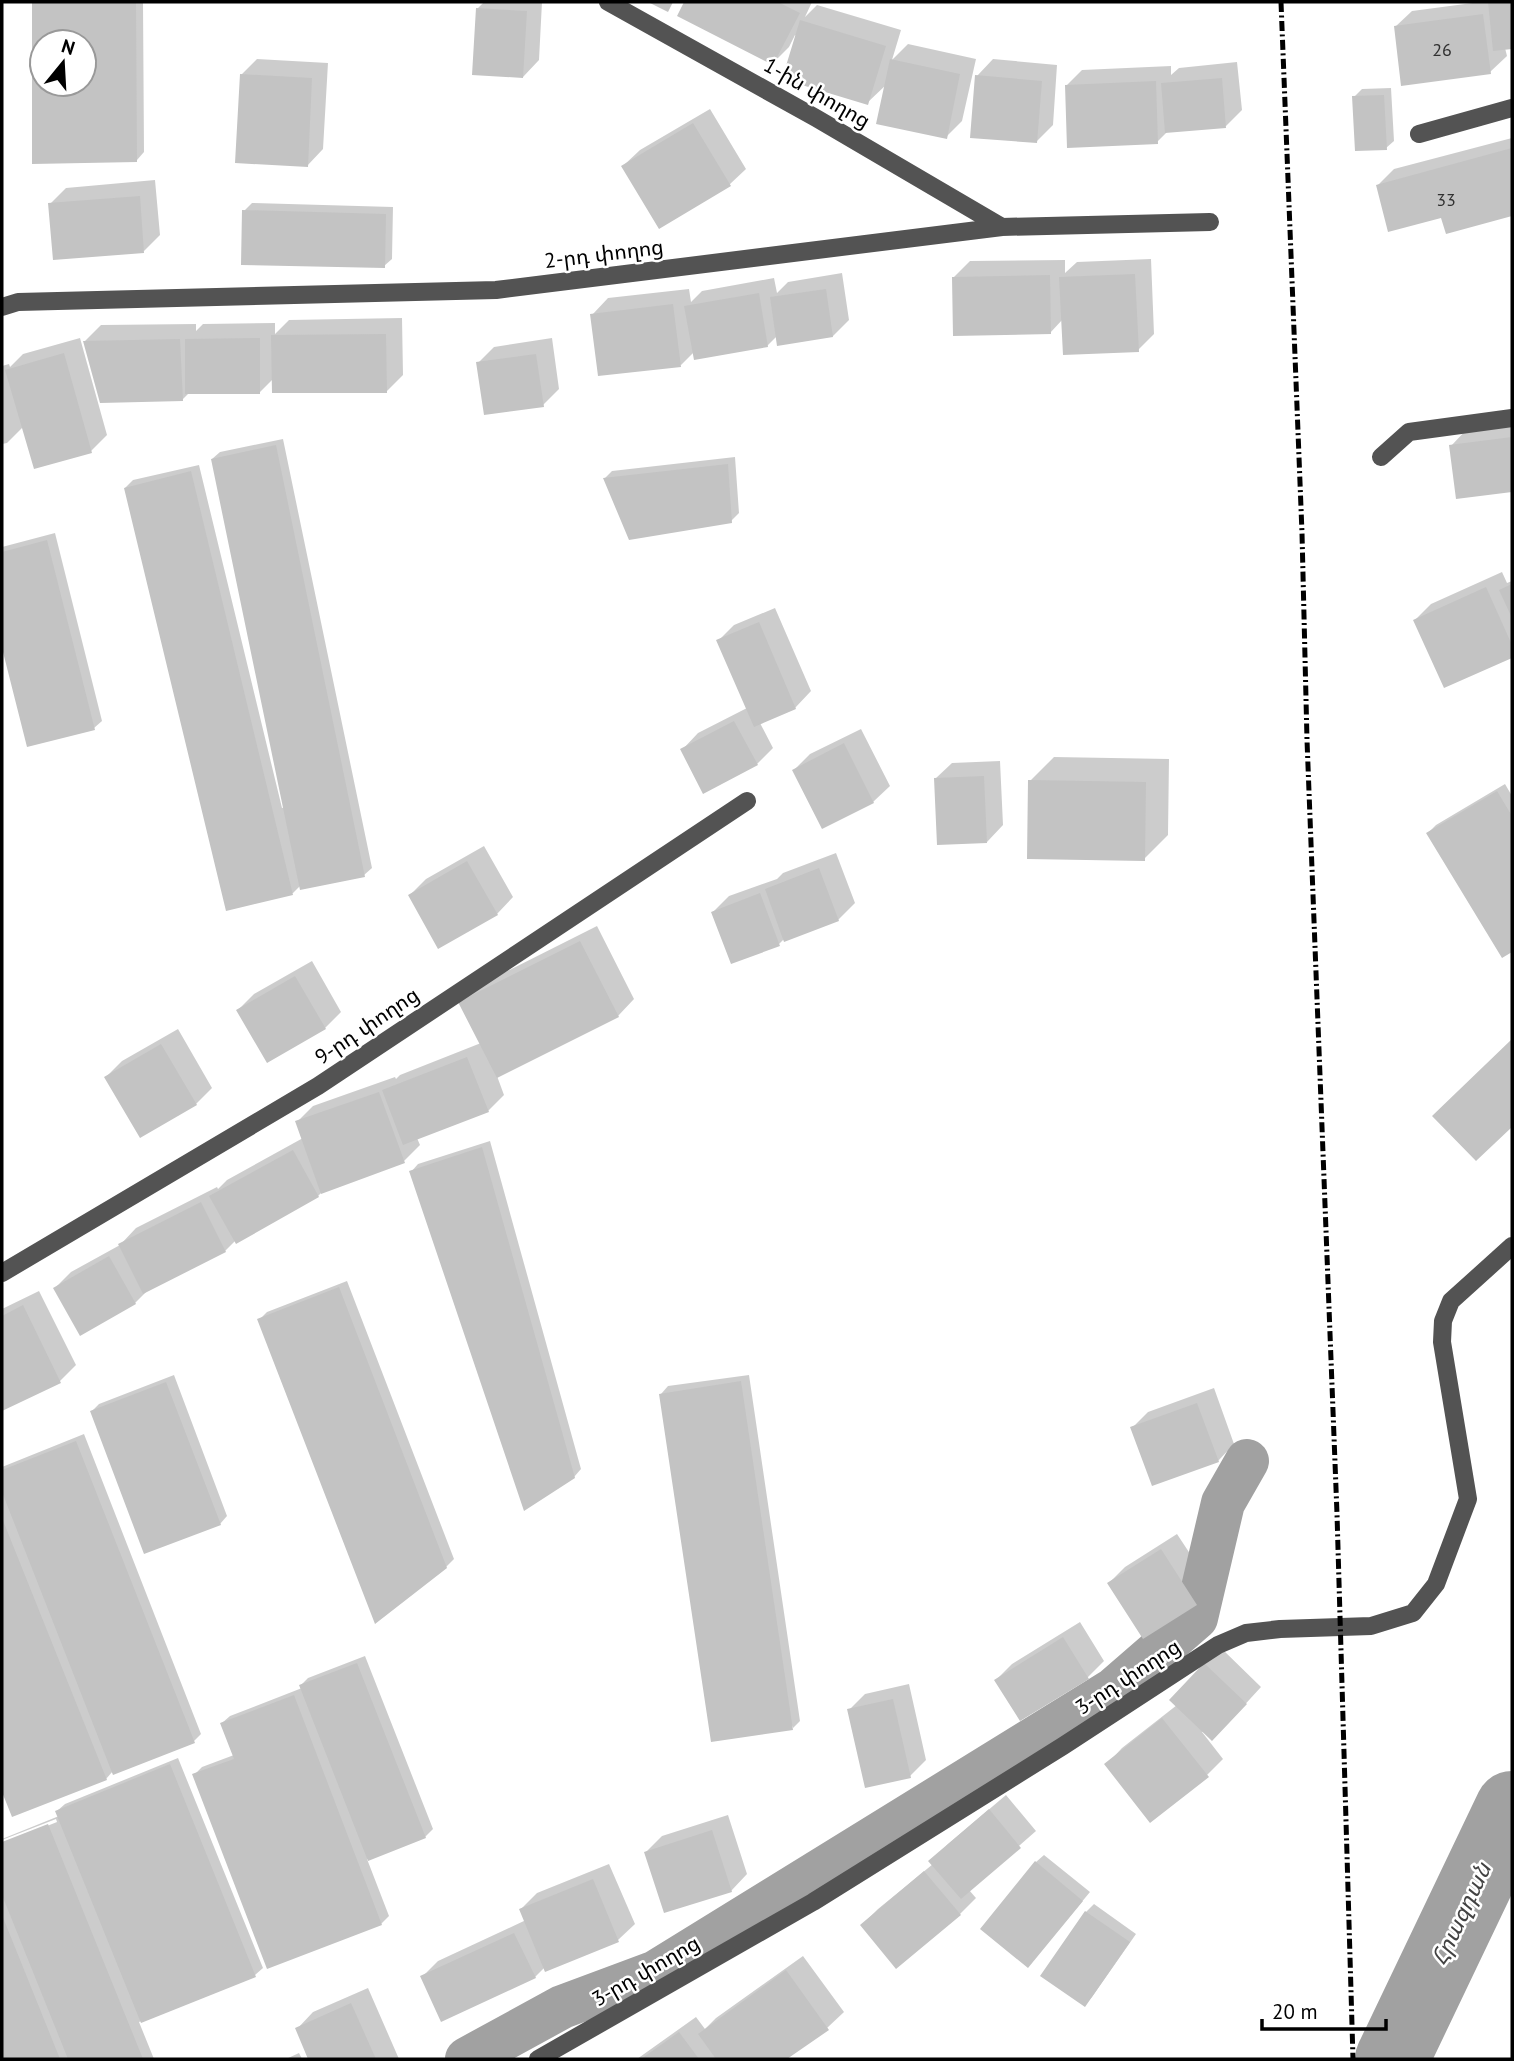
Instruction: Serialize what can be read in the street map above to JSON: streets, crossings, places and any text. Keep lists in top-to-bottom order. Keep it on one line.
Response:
{"streets":{"street":["1-ին փողոց","2-րդ փողոց","9-րդ փողոց","3-րդ փողոց"]},"crossings":[["1-ին փողոց","2-րդ փողոց"]],"water":["Հրազդան"],"house_numbers":["26","33"],"scale_bar":"20 m","north":"top"}
